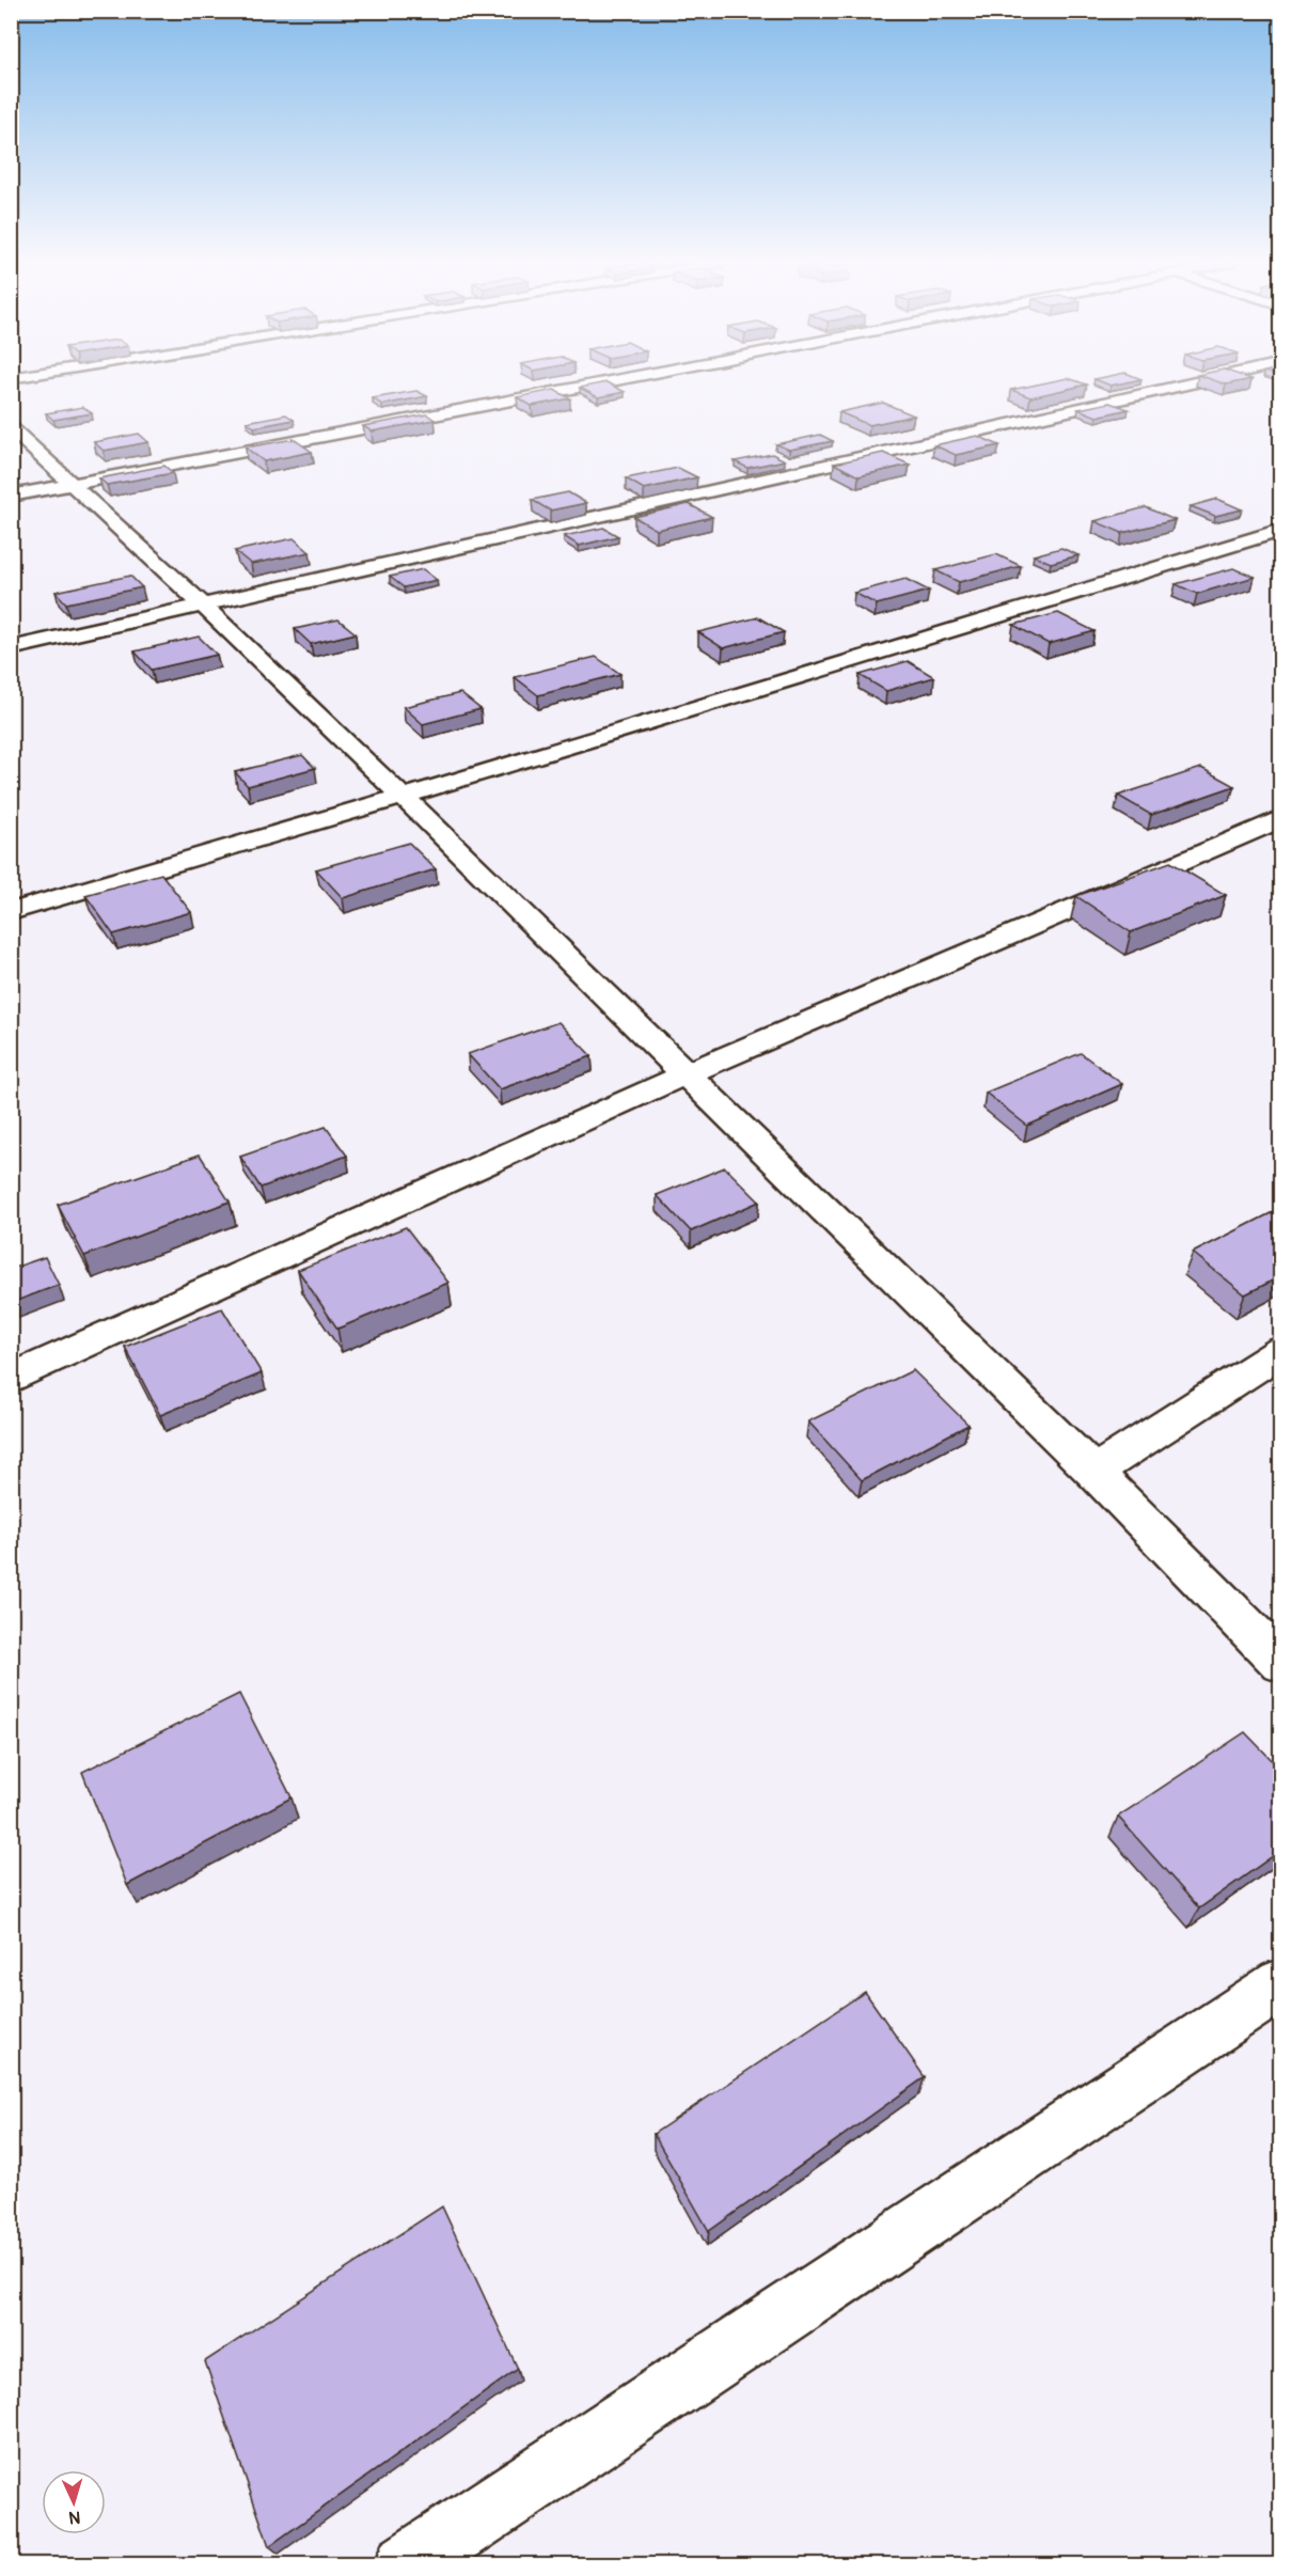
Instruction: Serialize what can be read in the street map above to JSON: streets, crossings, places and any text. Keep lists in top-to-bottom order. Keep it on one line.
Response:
{"north":"bottom"}
